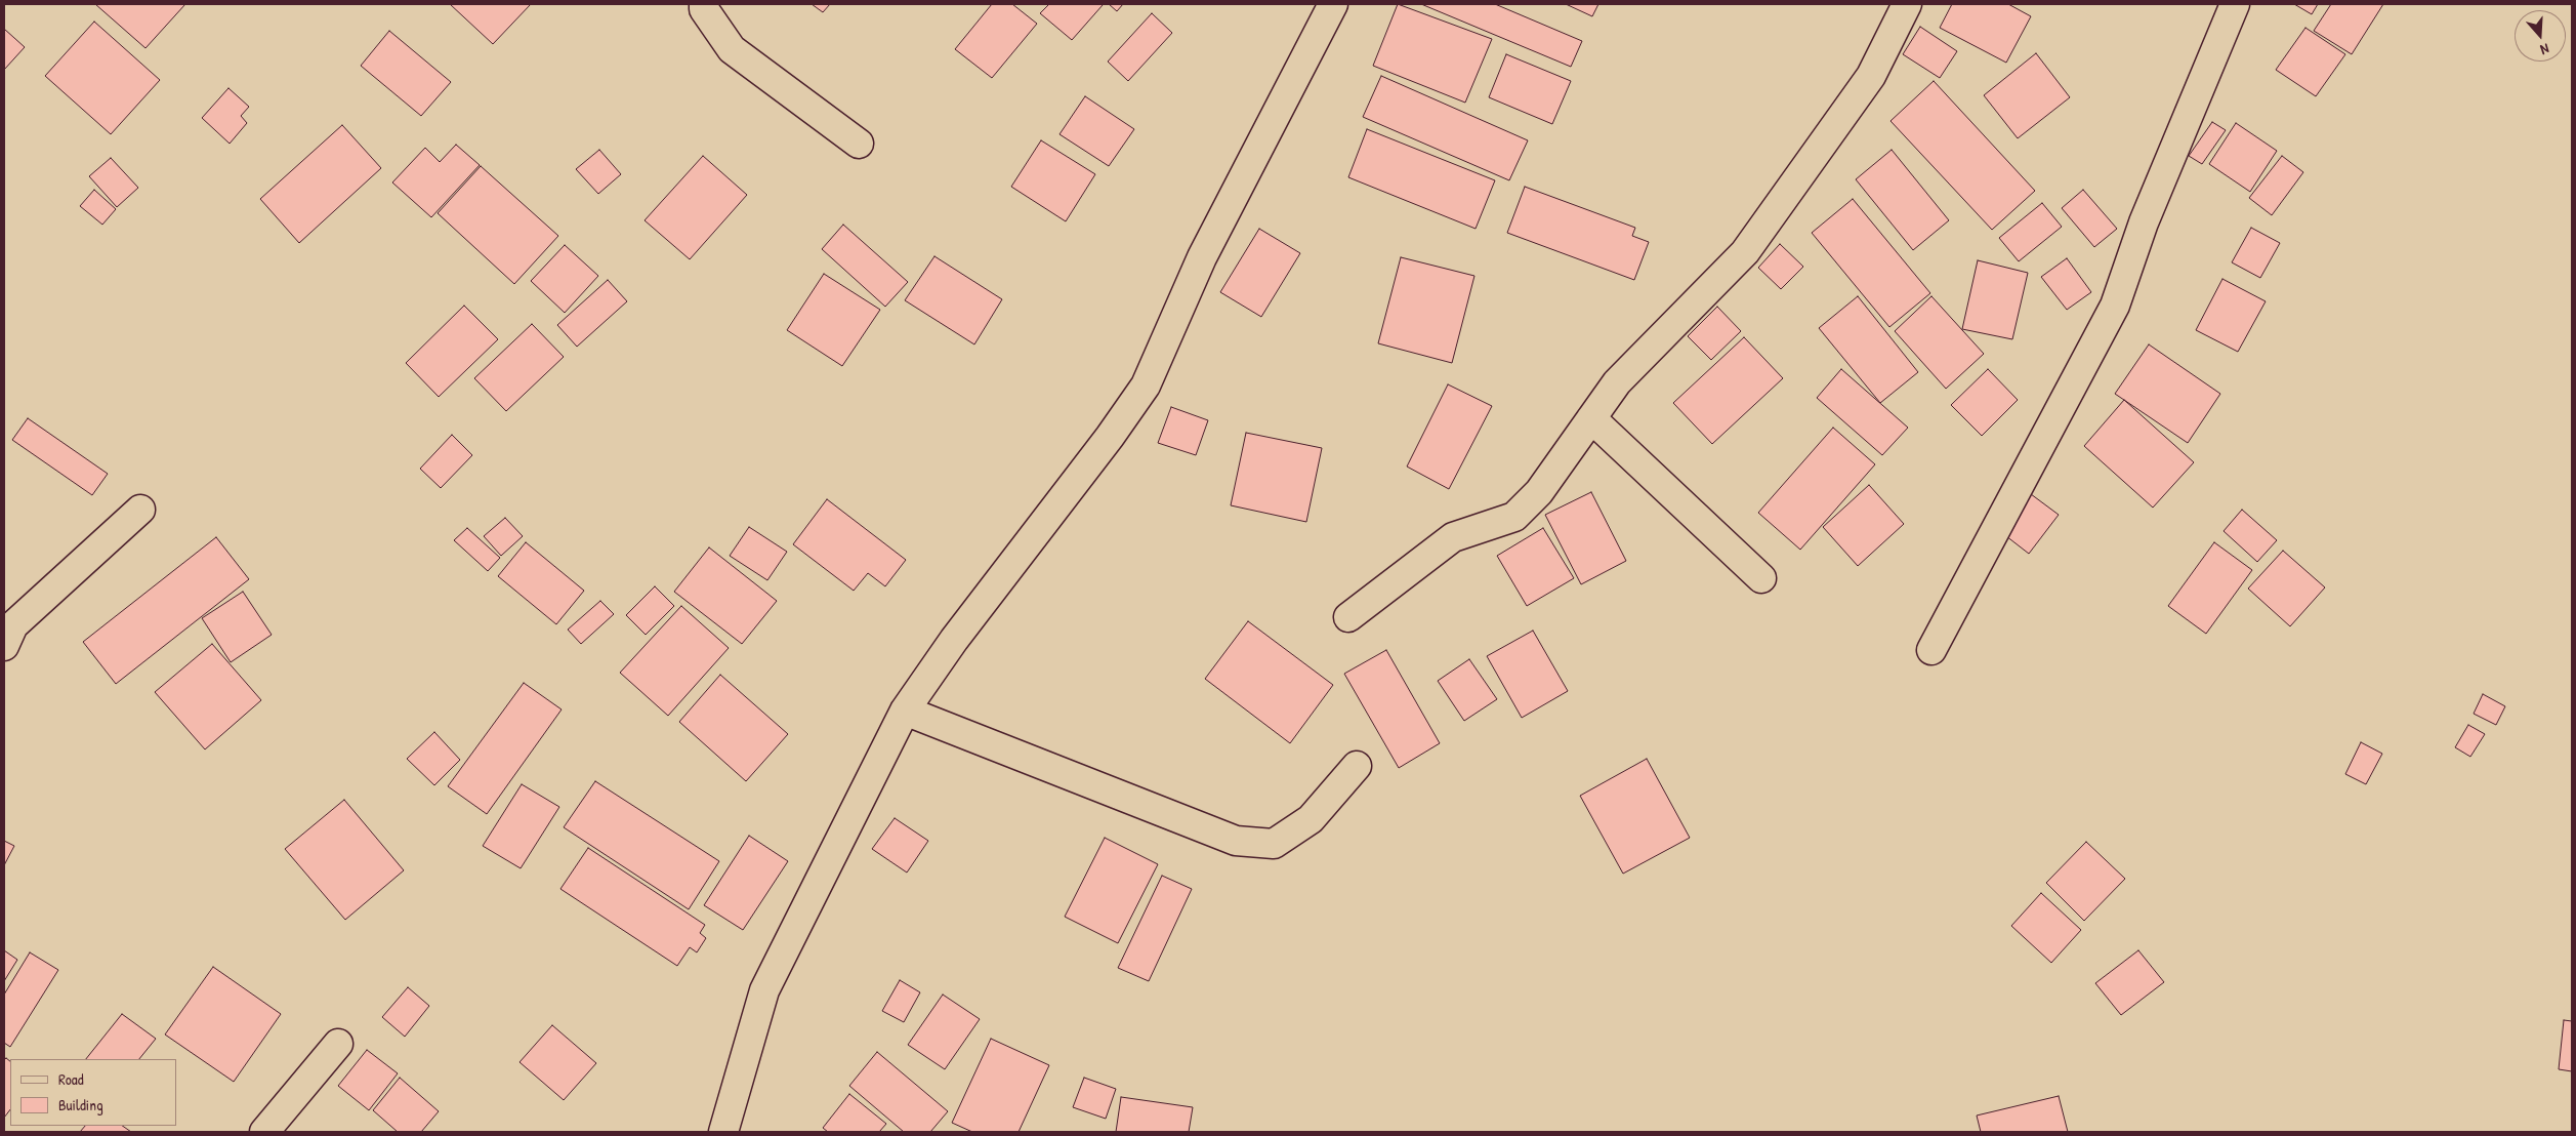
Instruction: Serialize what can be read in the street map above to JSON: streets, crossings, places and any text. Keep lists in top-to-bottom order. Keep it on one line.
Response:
{"legend":["Road","Building"],"north":"bottom"}
